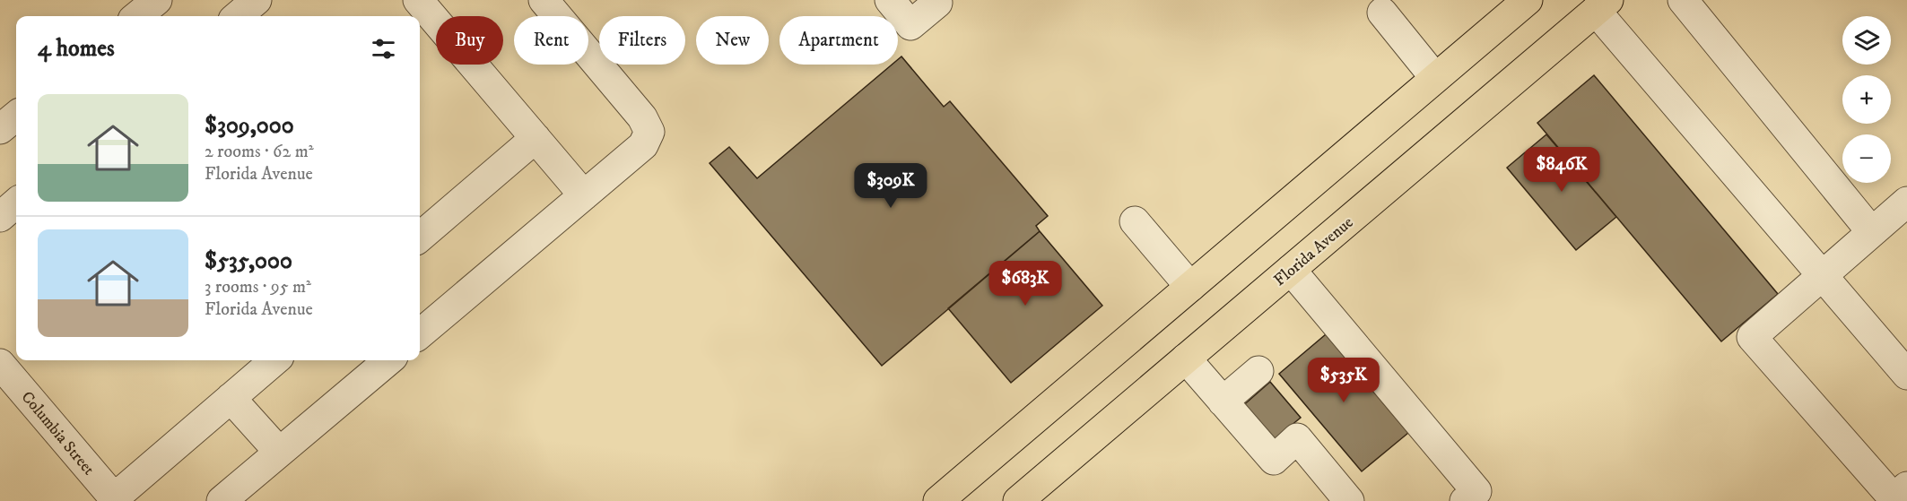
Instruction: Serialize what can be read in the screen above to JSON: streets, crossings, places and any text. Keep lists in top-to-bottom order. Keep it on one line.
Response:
{"streets":{"main road":["Florida Avenue"],"street":["Columbia Street"]},"page":{"map_buttons":["+","−"],"chip":["Buy","Rent","Filters","New","Apartment"],"heading":"4 homes","list":[{"name":"$309,000","note":"2 rooms · 62 m² · Florida Avenue"},{"name":"$535,000","note":"3 rooms · 95 m² · Florida Avenue"}],"price":["$846K","$309K","$683K","$535K"]}}
